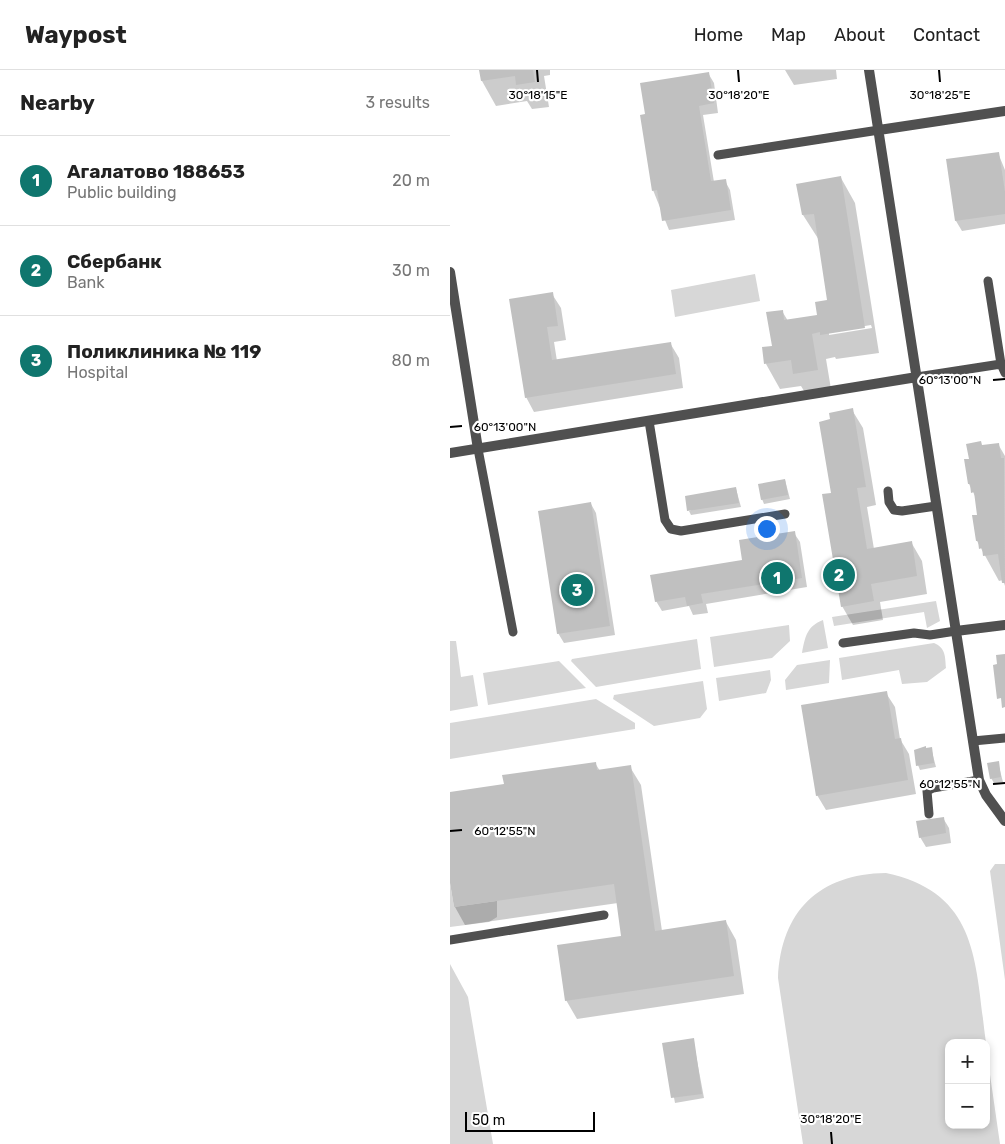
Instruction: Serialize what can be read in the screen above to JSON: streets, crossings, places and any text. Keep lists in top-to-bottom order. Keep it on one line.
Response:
{"scale_bar":"50 m","page":{"header":"Waypost","nav":["Home","Map","About","Contact"],"heading":["Nearby","3 results"],"list":[{"mark":"1","name":"Агалатово 188653","note":"Public building","value":"20 m"},{"mark":"2","name":"Сбербанк","note":"Bank","value":"30 m"},{"mark":"3","name":"Поликлиника № 119","note":"Hospital","value":"80 m"}],"pins":["2","1","3"],"map_buttons":["+","−"],"scale":"50 m"},"coordinates":["30°18'15\"E","30°18'20\"E","30°18'25\"E","60°13'00\"N","60°12'55\"N"]}
